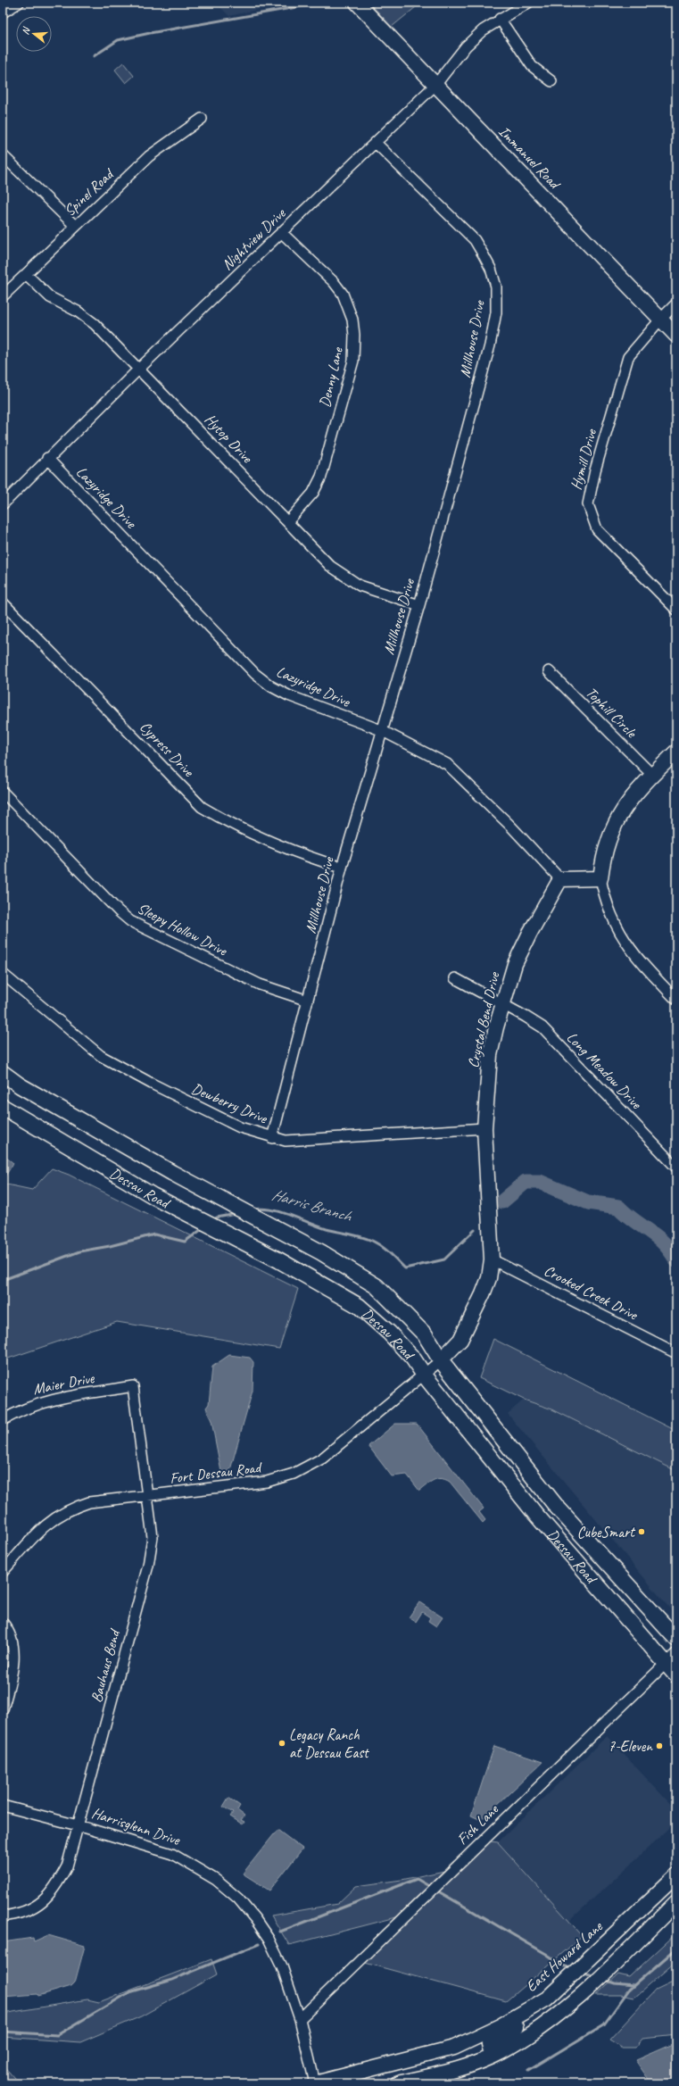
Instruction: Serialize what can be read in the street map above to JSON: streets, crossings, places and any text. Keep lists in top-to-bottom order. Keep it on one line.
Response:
{"streets":{"main road":["Dessau Road"],"street":["Immanuel Road","Spinel Road","Nightview Drive","Millhouse Drive","Denny Lane","Hytop Drive","Hymill Drive","Lazyridge Drive","Tophill Circle","Cypress Drive","Sleepy Hollow Drive","Crystal Bend Drive","Long Meadow Drive","Dewberry Drive","Crooked Creek Drive","Maier Drive","Fort Dessau Road","Bauhaus Bend","Fish Lane","Harrisglenn Drive","East Howard Lane"]},"crossings":[["Immanuel Road","Nightview Drive"],["Immanuel Road","Hymill Drive"],["Spinel Road","Hytop Drive"],["Nightview Drive","Millhouse Drive"],["Nightview Drive","Denny Lane"],["Nightview Drive","Hytop Drive"],["Nightview Drive","Lazyridge Drive"],["Millhouse Drive","Hytop Drive"],["Millhouse Drive","Lazyridge Drive"],["Millhouse Drive","Cypress Drive"],["Millhouse Drive","Sleepy Hollow Drive"],["Millhouse Drive","Dewberry Drive"],["Denny Lane","Hytop Drive"],["Lazyridge Drive","Crystal Bend Drive"],["Crystal Bend Drive","Long Meadow Drive"],["Crystal Bend Drive","Dewberry Drive"],["Crystal Bend Drive","Dessau Road"],["Crystal Bend Drive","Crooked Creek Drive"],["Crystal Bend Drive","Fort Dessau Road"],["Dessau Road","Fort Dessau Road"],["Dessau Road","Fish Lane"],["Maier Drive","Bauhaus Bend"],["Fort Dessau Road","Bauhaus Bend"],["Bauhaus Bend","Harrisglenn Drive"],["Fish Lane","Harrisglenn Drive"],["Harrisglenn Drive","East Howard Lane"]],"water":["Harris Branch"],"places":["CubeSmart","Legacy Ranch at Dessau East","7-Eleven"],"north":"left"}
